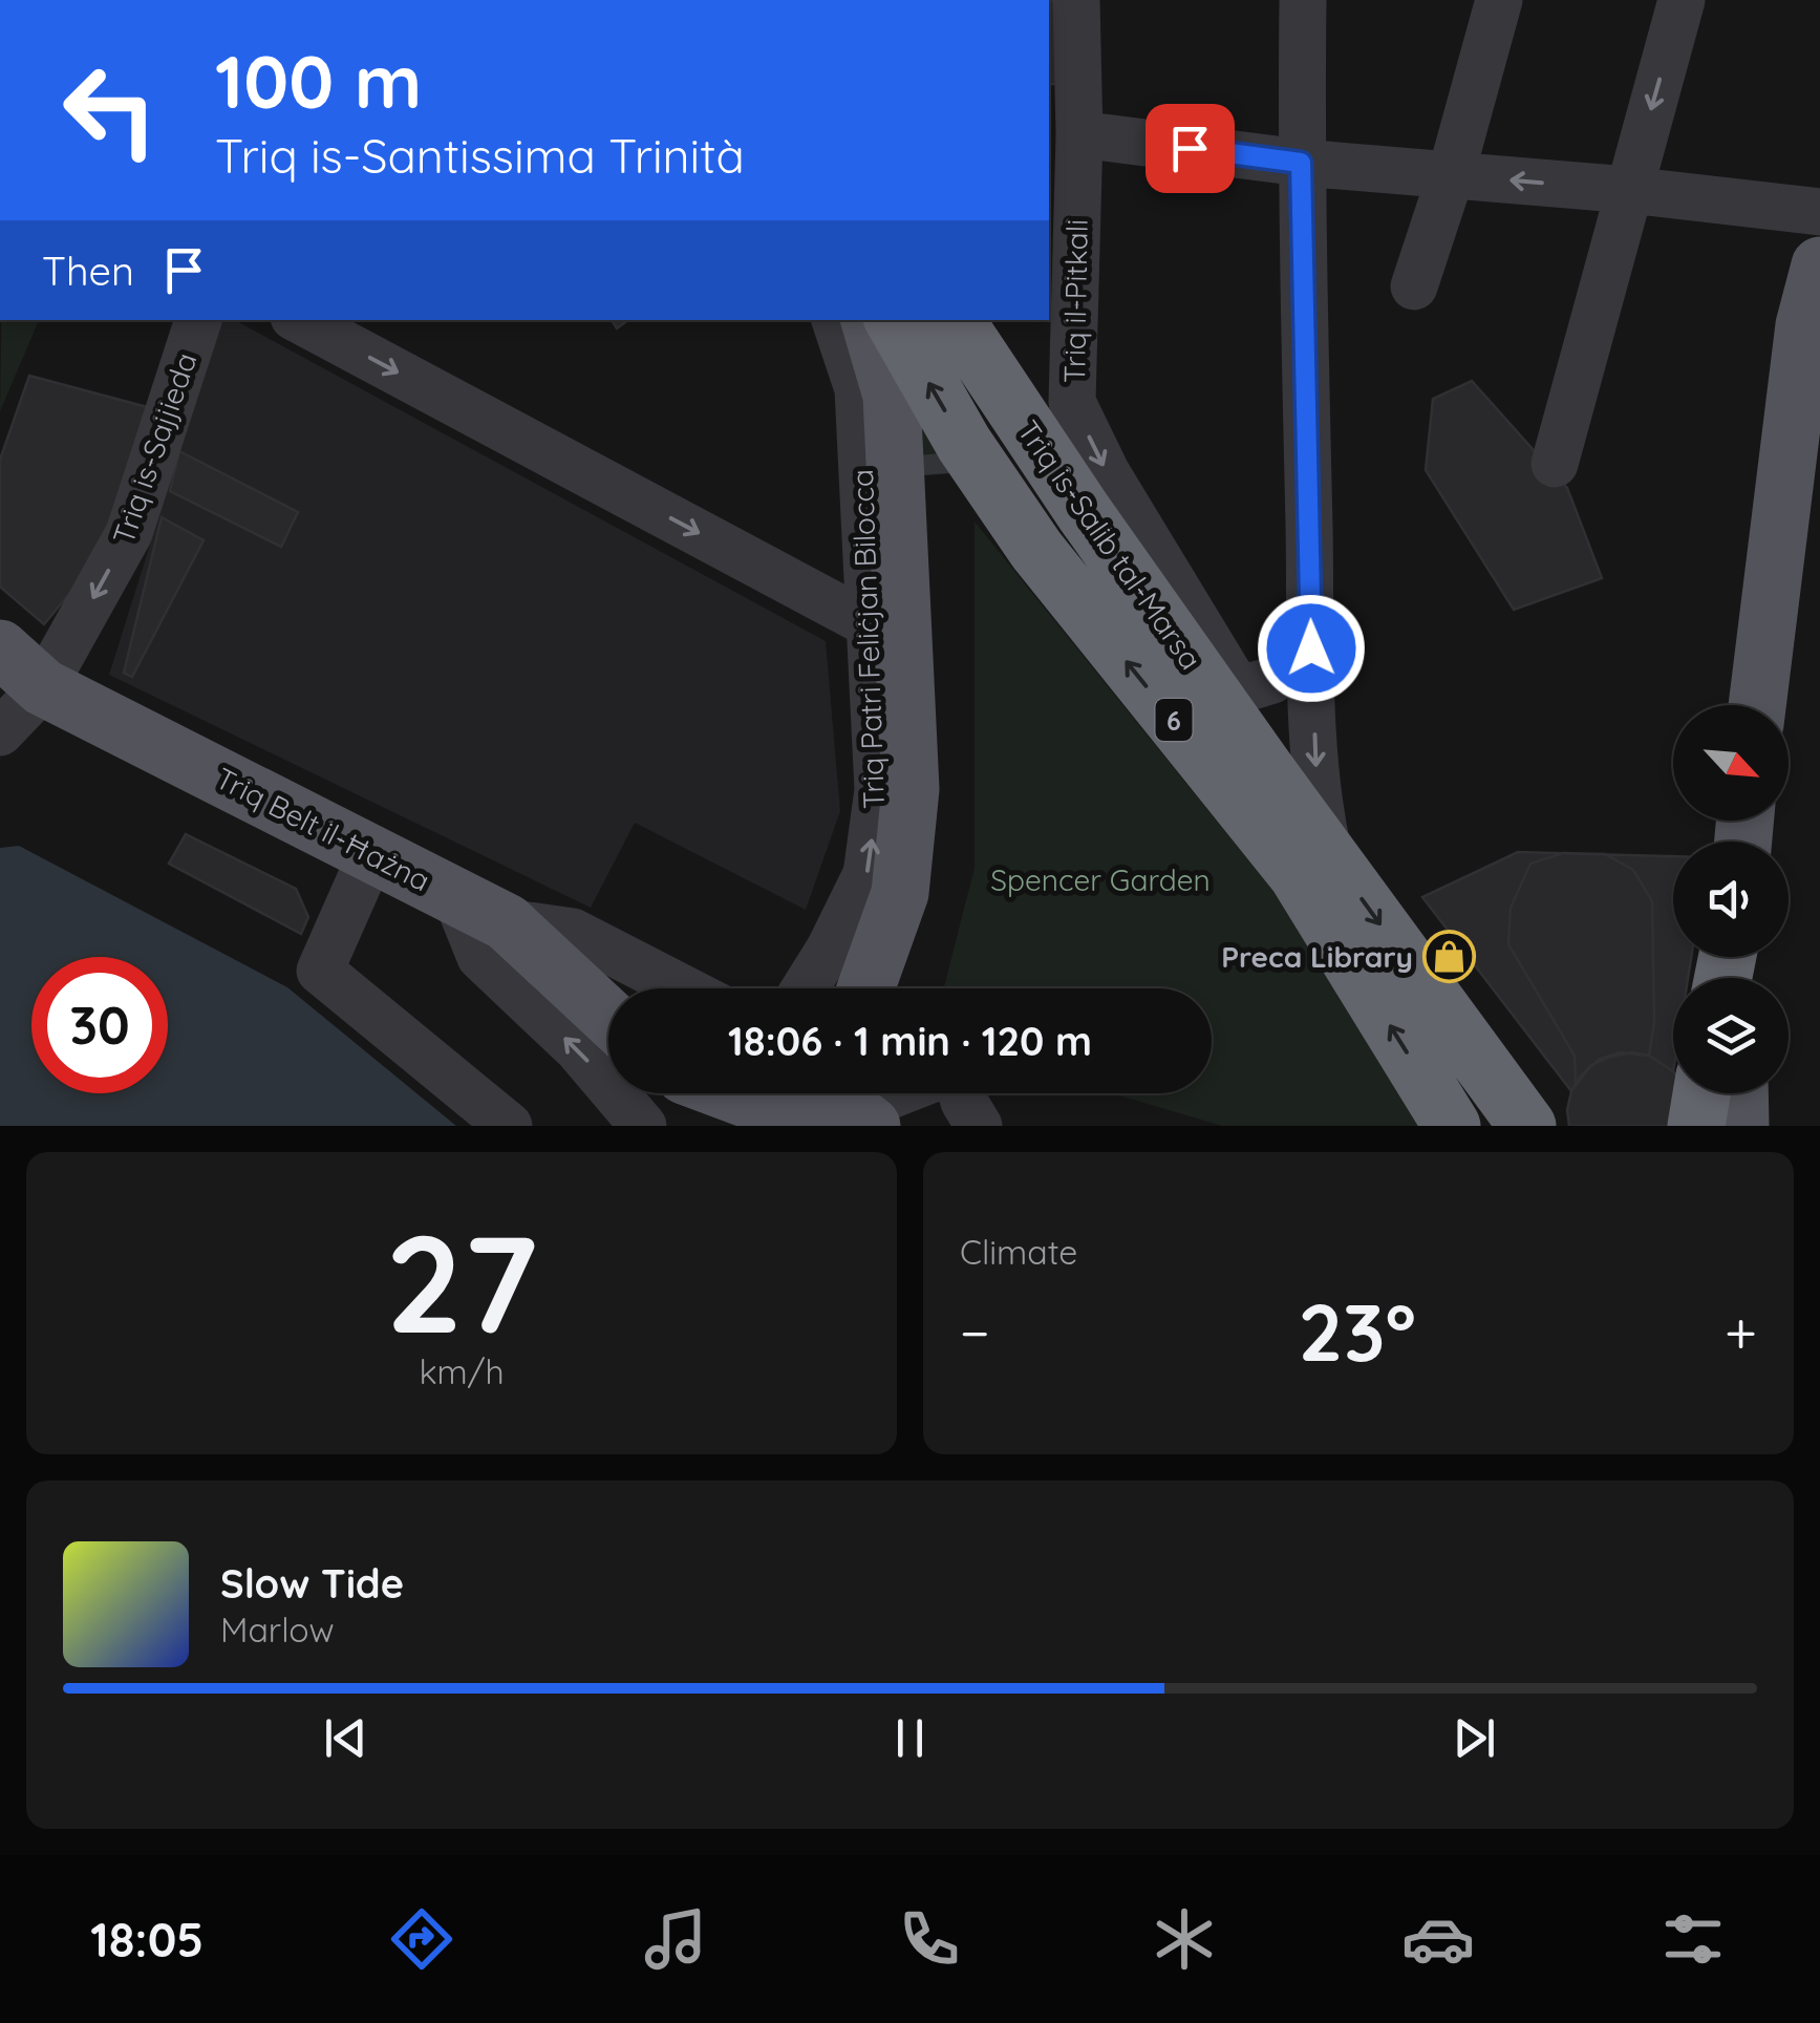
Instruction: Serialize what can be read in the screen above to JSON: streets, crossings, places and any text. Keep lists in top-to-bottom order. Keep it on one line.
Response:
{"streets":{"highway":["Triq is-Salib tal-Marsa","6"],"main road":["Triq Belt il-Ħażna"],"street":["Triq il-Pitkali","Triq is-Sajjieda","Triq Patri Feliċjan Bilocca"]},"crossings":[["Triq il-Pitkali","Triq is-Salib tal-Marsa"],["Triq is-Sajjieda","Triq Belt il-Ħażna"],["Triq is-Salib tal-Marsa","6"]],"one_way":["Triq is-Sajjieda","Triq Patri Feliċjan Bilocca"],"parks":["Spencer Garden"],"places":{"shop":["Preca Library"]},"north":"bottom right","page":{"turn":["100 m","Triq is-Santissima Trinità"],"then":"Then","limit":"30","trip":"18:06 · 1 min · 120 m","tile":[["27","km/h"],"Climate"],"heat":["−","23°","+"],"song":["Slow Tide","Marlow"],"tabs":"18:05"}}
